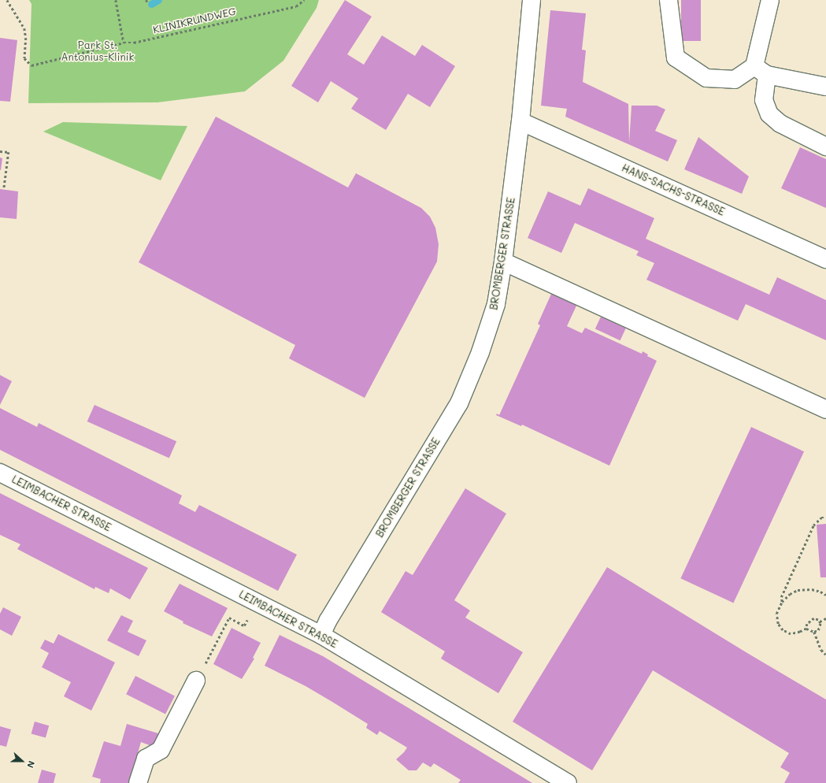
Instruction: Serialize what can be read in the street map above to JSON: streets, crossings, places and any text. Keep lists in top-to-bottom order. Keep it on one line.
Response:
{"streets":{"street":["HANS-SACHS-STRASSE","BROMBERGER STRASSE","LEIMBACHER STRASSE"],"path":["KLINIKRUNDWEG"]},"crossings":[["HANS-SACHS-STRASSE","BROMBERGER STRASSE"],["BROMBERGER STRASSE","LEIMBACHER STRASSE"]],"parks":["Park St. Antonius-Klinik"],"north":"right"}
